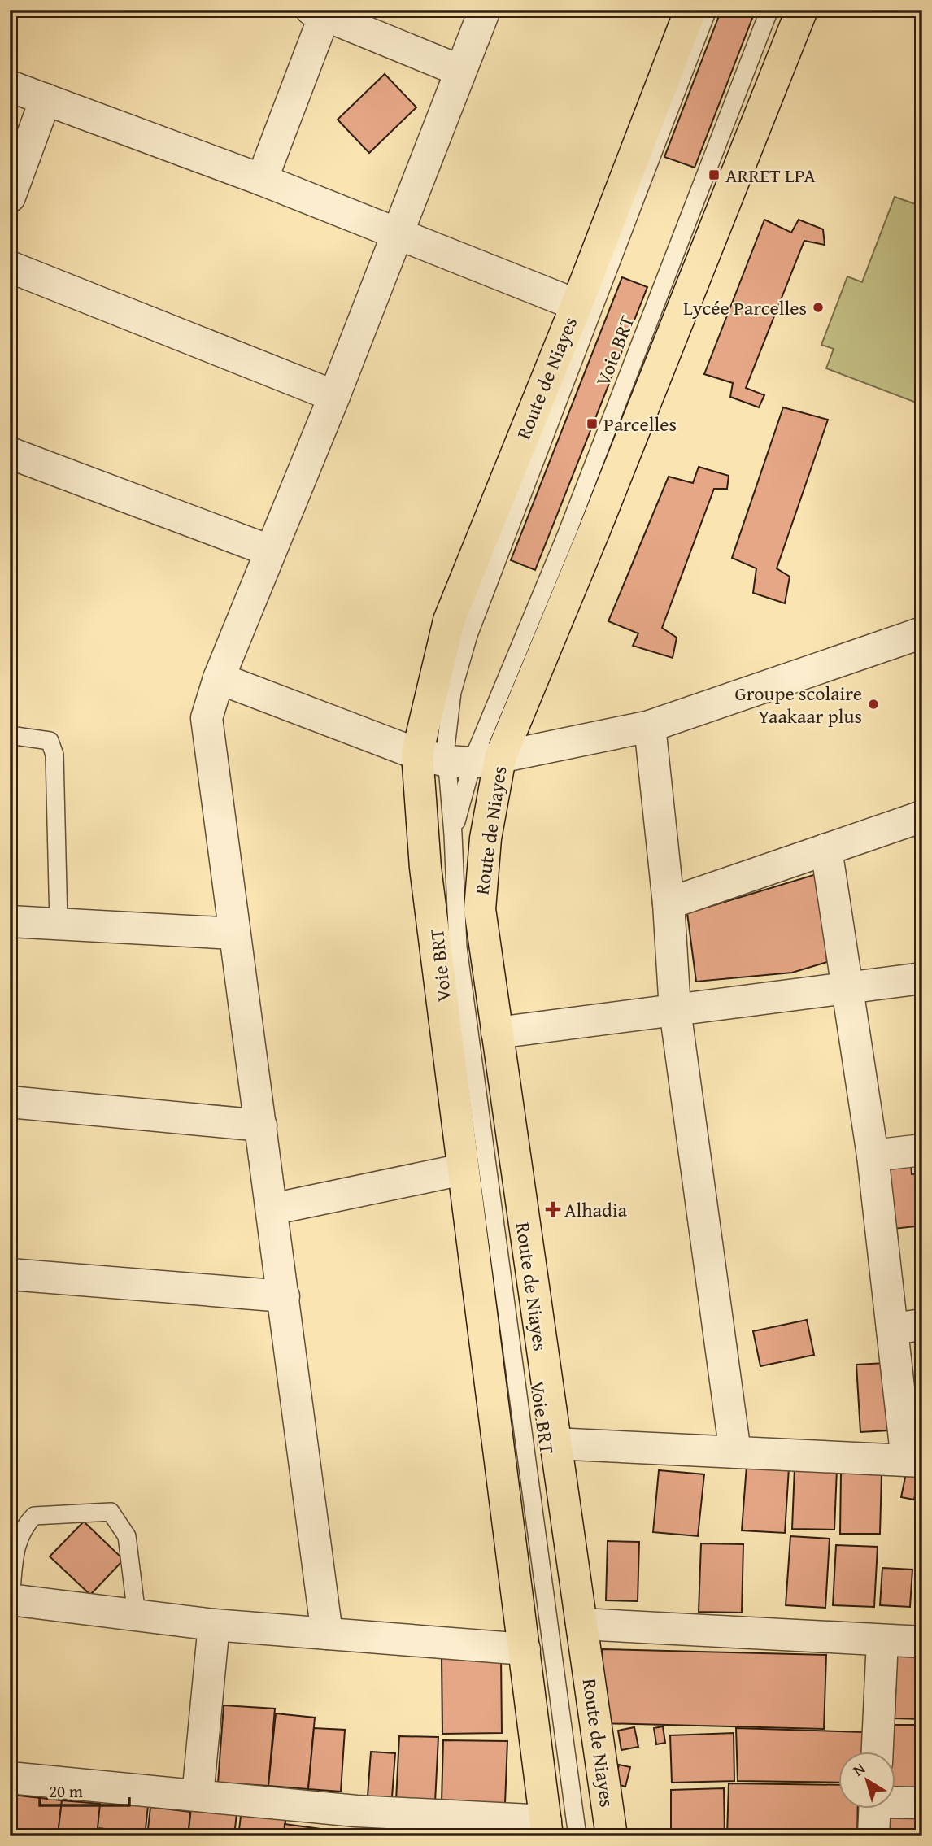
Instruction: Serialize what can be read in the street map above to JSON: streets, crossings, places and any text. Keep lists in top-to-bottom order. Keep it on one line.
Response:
{"streets":{"main road":["Route de Niayes"],"lane":["Voie BRT"]},"crossings":[["Voie BRT","Route de Niayes"]],"places":{"transit":["ARRET LPA","Parcelles"],"other":["Lycée Parcelles","Groupe scolaire Yaakaar plus"],"health":["Alhadia"]},"scale_bar":"20 m","north":"top left"}
